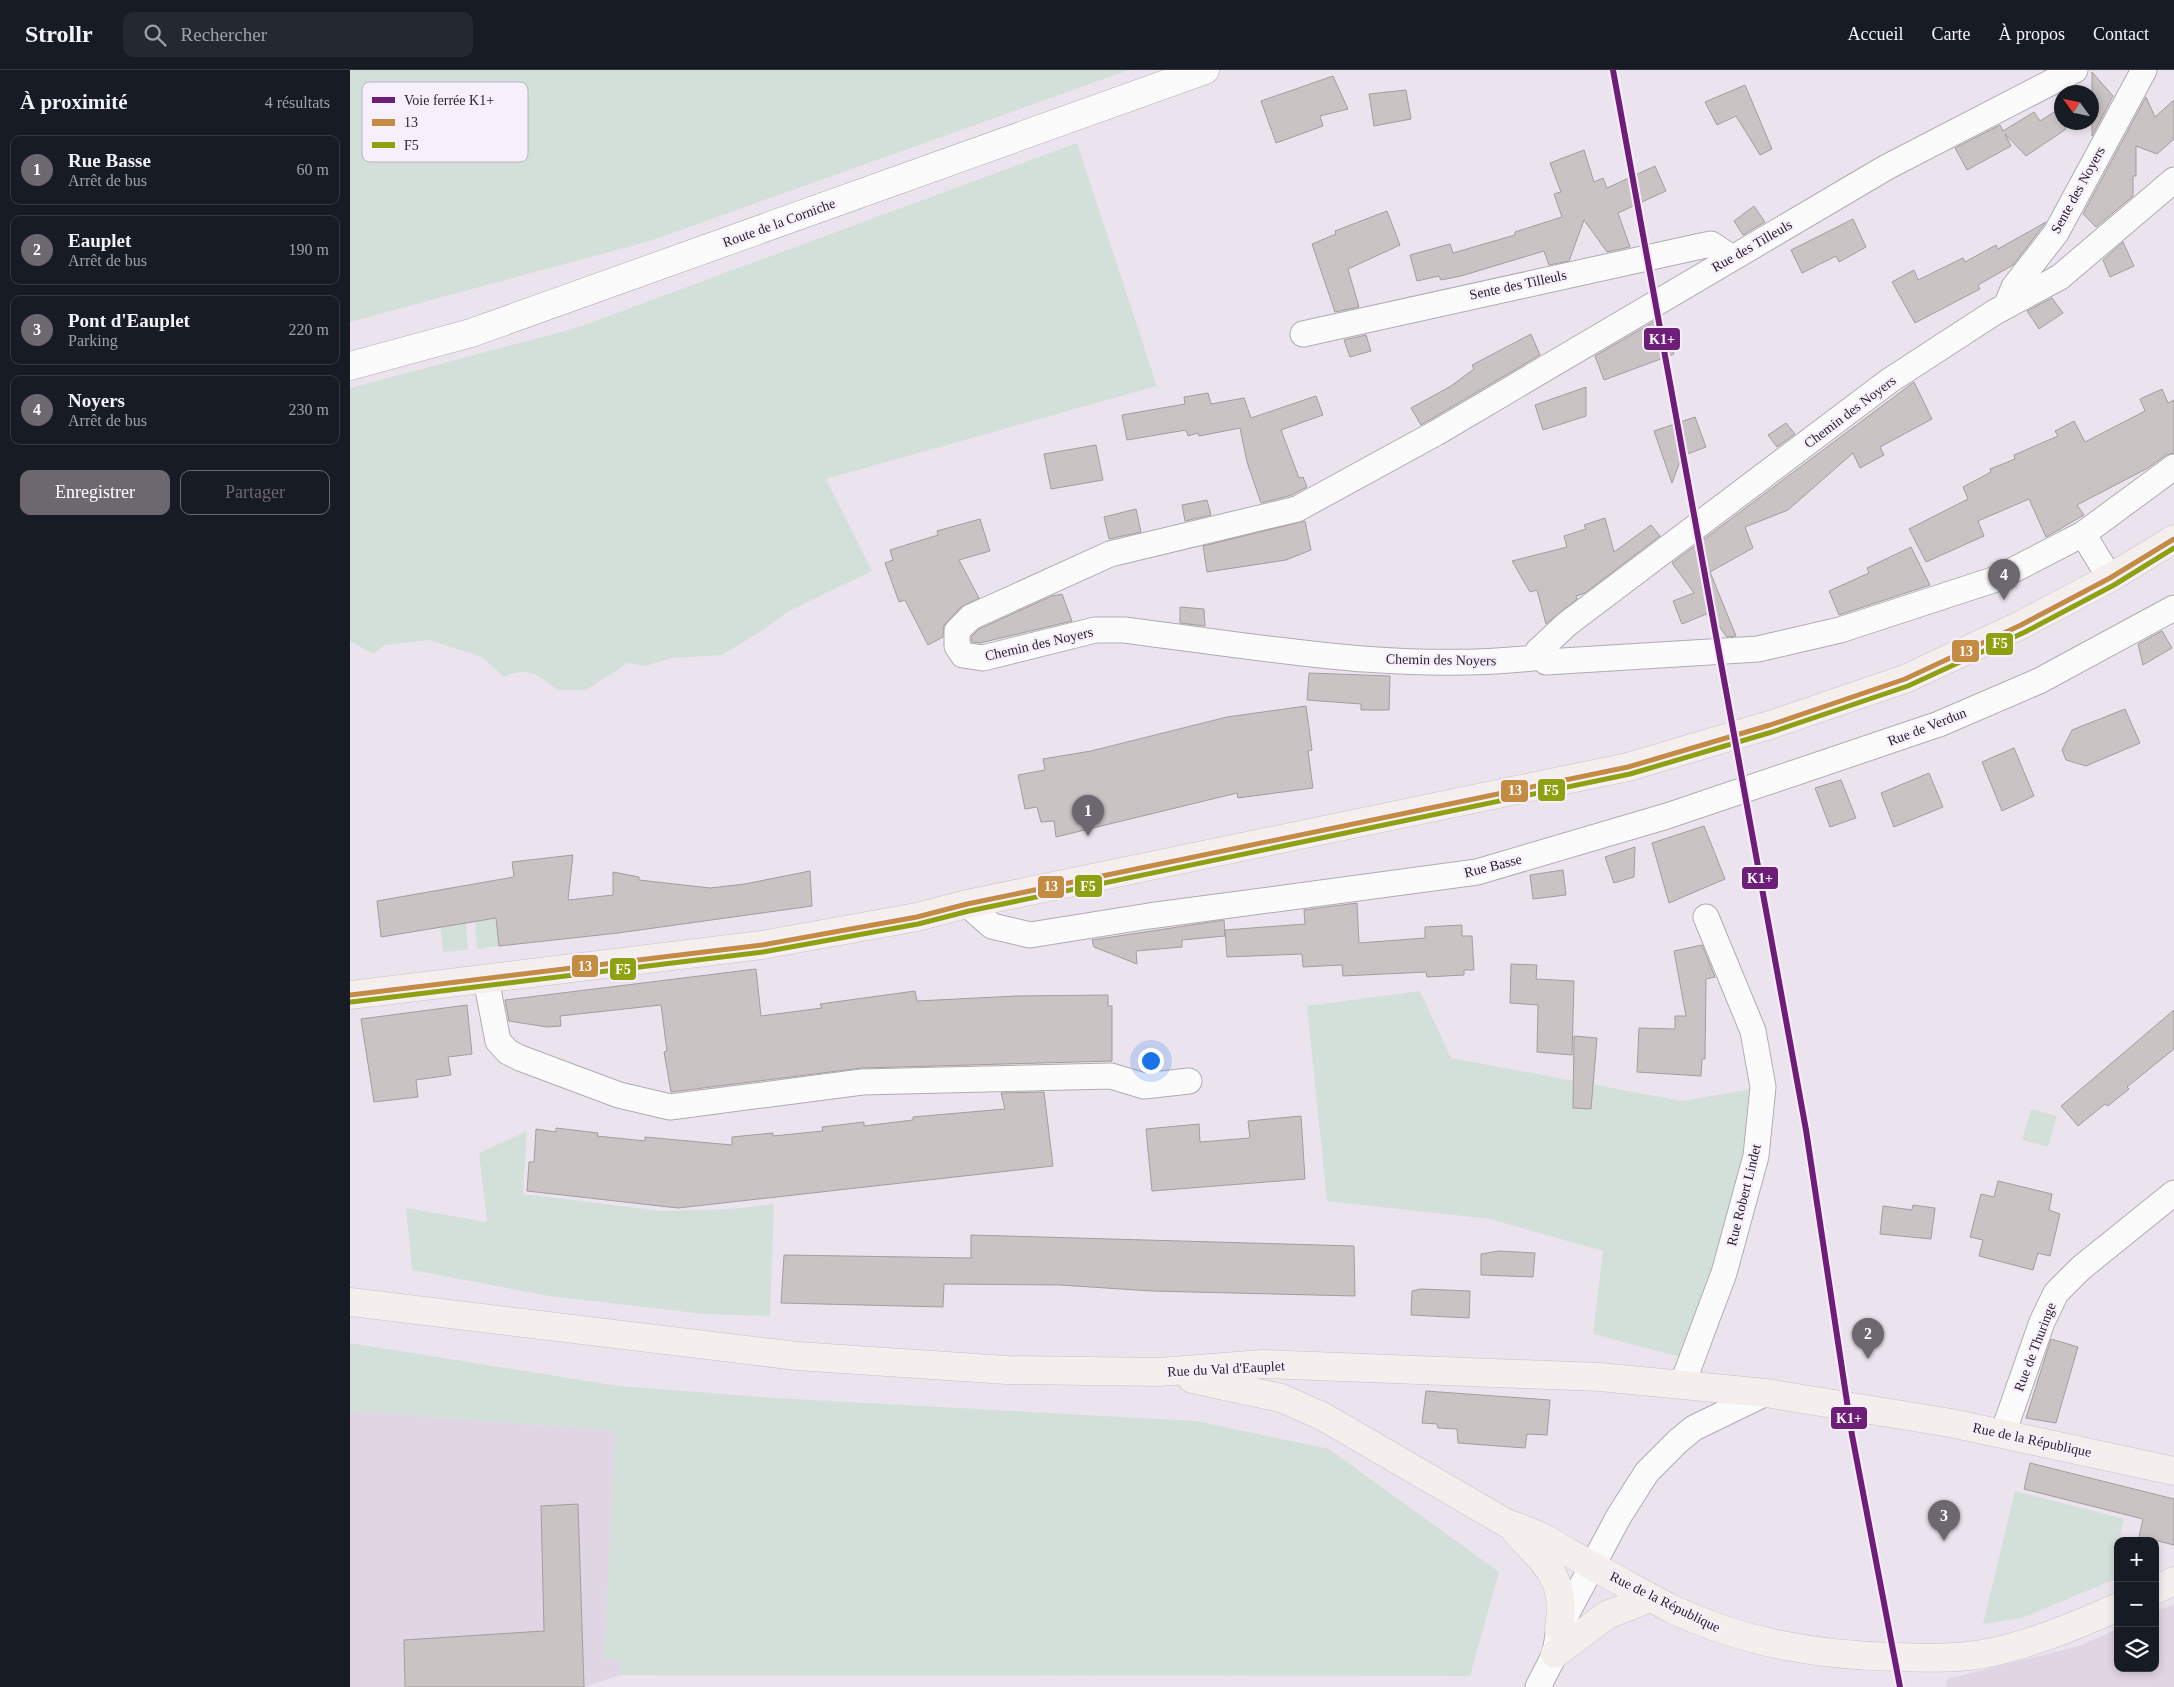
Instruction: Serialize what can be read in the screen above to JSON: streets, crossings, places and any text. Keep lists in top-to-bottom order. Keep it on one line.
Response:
{"streets":{"main road":["Rue du Val d'Eauplet","Rue de la République"],"street":["Sente des Noyers","Route de la Corniche","Rue des Tilleuls","Sente des Tilleuls","Chemin des Noyers","Rue de Verdun","Rue Basse","Rue Robert Lindet","Rue de Thuringe"]},"crossings":[["Sente des Noyers","Chemin des Noyers"],["Rue des Tilleuls","Sente des Tilleuls"],["Rue des Tilleuls","Chemin des Noyers"],["Rue de Verdun","Rue Basse"],["Rue Robert Lindet","Rue du Val d'Eauplet"],["Rue Robert Lindet","Rue de la République"],["Rue de Thuringe","Rue de la République"],["Rue du Val d'Eauplet","Rue de la République"]],"lines":["rail line K1+","transit line 13","transit line F5"],"legend":["Voie ferrée K1+","13","F5"],"north":"top left","page":{"header":"Strollr","search":"Rechercher","nav":["Accueil","Carte","À propos","Contact"],"heading":["À proximité","4 résultats"],"list":[{"mark":"1","name":"Rue Basse","note":"Arrêt de bus","value":"60 m"},{"mark":"2","name":"Eauplet","note":"Arrêt de bus","value":"190 m"},{"mark":"3","name":"Pont d'Eauplet","note":"Parking","value":"220 m"},{"mark":"4","name":"Noyers","note":"Arrêt de bus","value":"230 m"}],"buttons":["Enregistrer","Partager"],"pins":["4","1","2","3"],"map_buttons":["+","−"]}}
